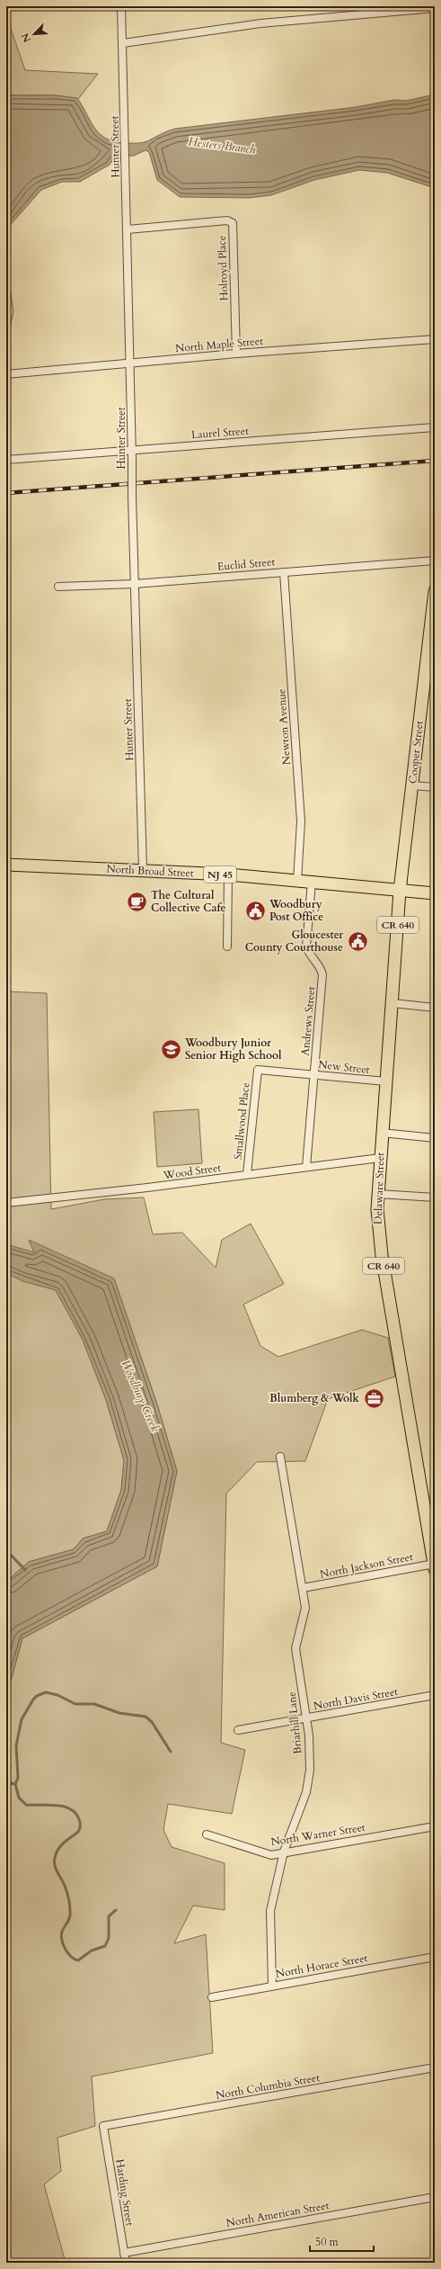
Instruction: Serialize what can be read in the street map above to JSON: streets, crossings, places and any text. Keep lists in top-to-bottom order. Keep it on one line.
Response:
{"streets":{"main road":["Cooper Street","North Broad Street","NJ 45","CR 640","Delaware Street"],"street":["Hunter Street","Holroyd Place","North Maple Street","Laurel Street","Euclid Street","Newton Avenue","Andrews Street","New Street","Smallwood Place","Wood Street","North Jackson Street","North Davis Street","Briarhill Lane","North Warner Street","North Horace Street","North Columbia Street","Harding Street","North American Street"]},"crossings":[["Hunter Street","Holroyd Place"],["Hunter Street","North Maple Street"],["Hunter Street","Laurel Street"],["Hunter Street","Euclid Street"],["Hunter Street","North Broad Street"],["Holroyd Place","North Maple Street"],["Euclid Street","Newton Avenue"],["Newton Avenue","North Broad Street"],["Cooper Street","North Broad Street"],["Cooper Street","NJ 45"],["Cooper Street","Delaware Street"],["North Broad Street","NJ 45"],["North Broad Street","Andrews Street"],["North Broad Street","Delaware Street"],["NJ 45","Delaware Street"],["Andrews Street","New Street"],["Andrews Street","Wood Street"],["New Street","Smallwood Place"],["New Street","Delaware Street"],["Smallwood Place","Wood Street"],["Wood Street","Delaware Street"],["Delaware Street","North Jackson Street"],["North Jackson Street","Briarhill Lane"],["North Davis Street","Briarhill Lane"],["Briarhill Lane","North Warner Street"],["Briarhill Lane","North Horace Street"],["North Columbia Street","Harding Street"],["Harding Street","North American Street"]],"water":["Hesters Branch","Woodbury Creek"],"places":{"cafe":["The Cultural Collective Cafe"],"public building":["Woodbury Post Office","Gloucester County Courthouse"],"school or university":["Woodbury Junior Senior High School"],"office":["Blumberg & Wolk"]},"scale_bar":"50 m","north":"bottom left"}
